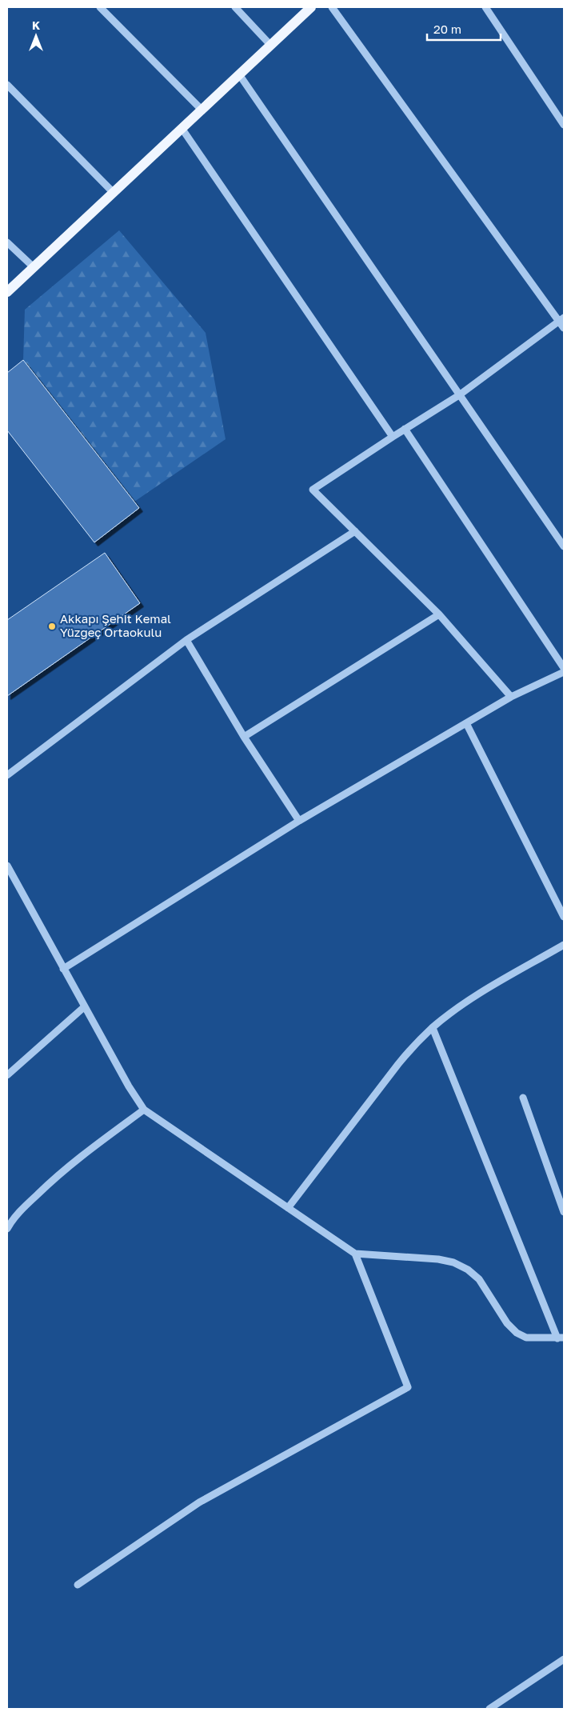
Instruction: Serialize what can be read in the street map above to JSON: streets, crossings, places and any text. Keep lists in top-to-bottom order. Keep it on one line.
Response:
{"places":["Akkapı Şehit Kemal Yüzgeç Ortaokulu"],"scale_bar":"20 m","north":"top"}
